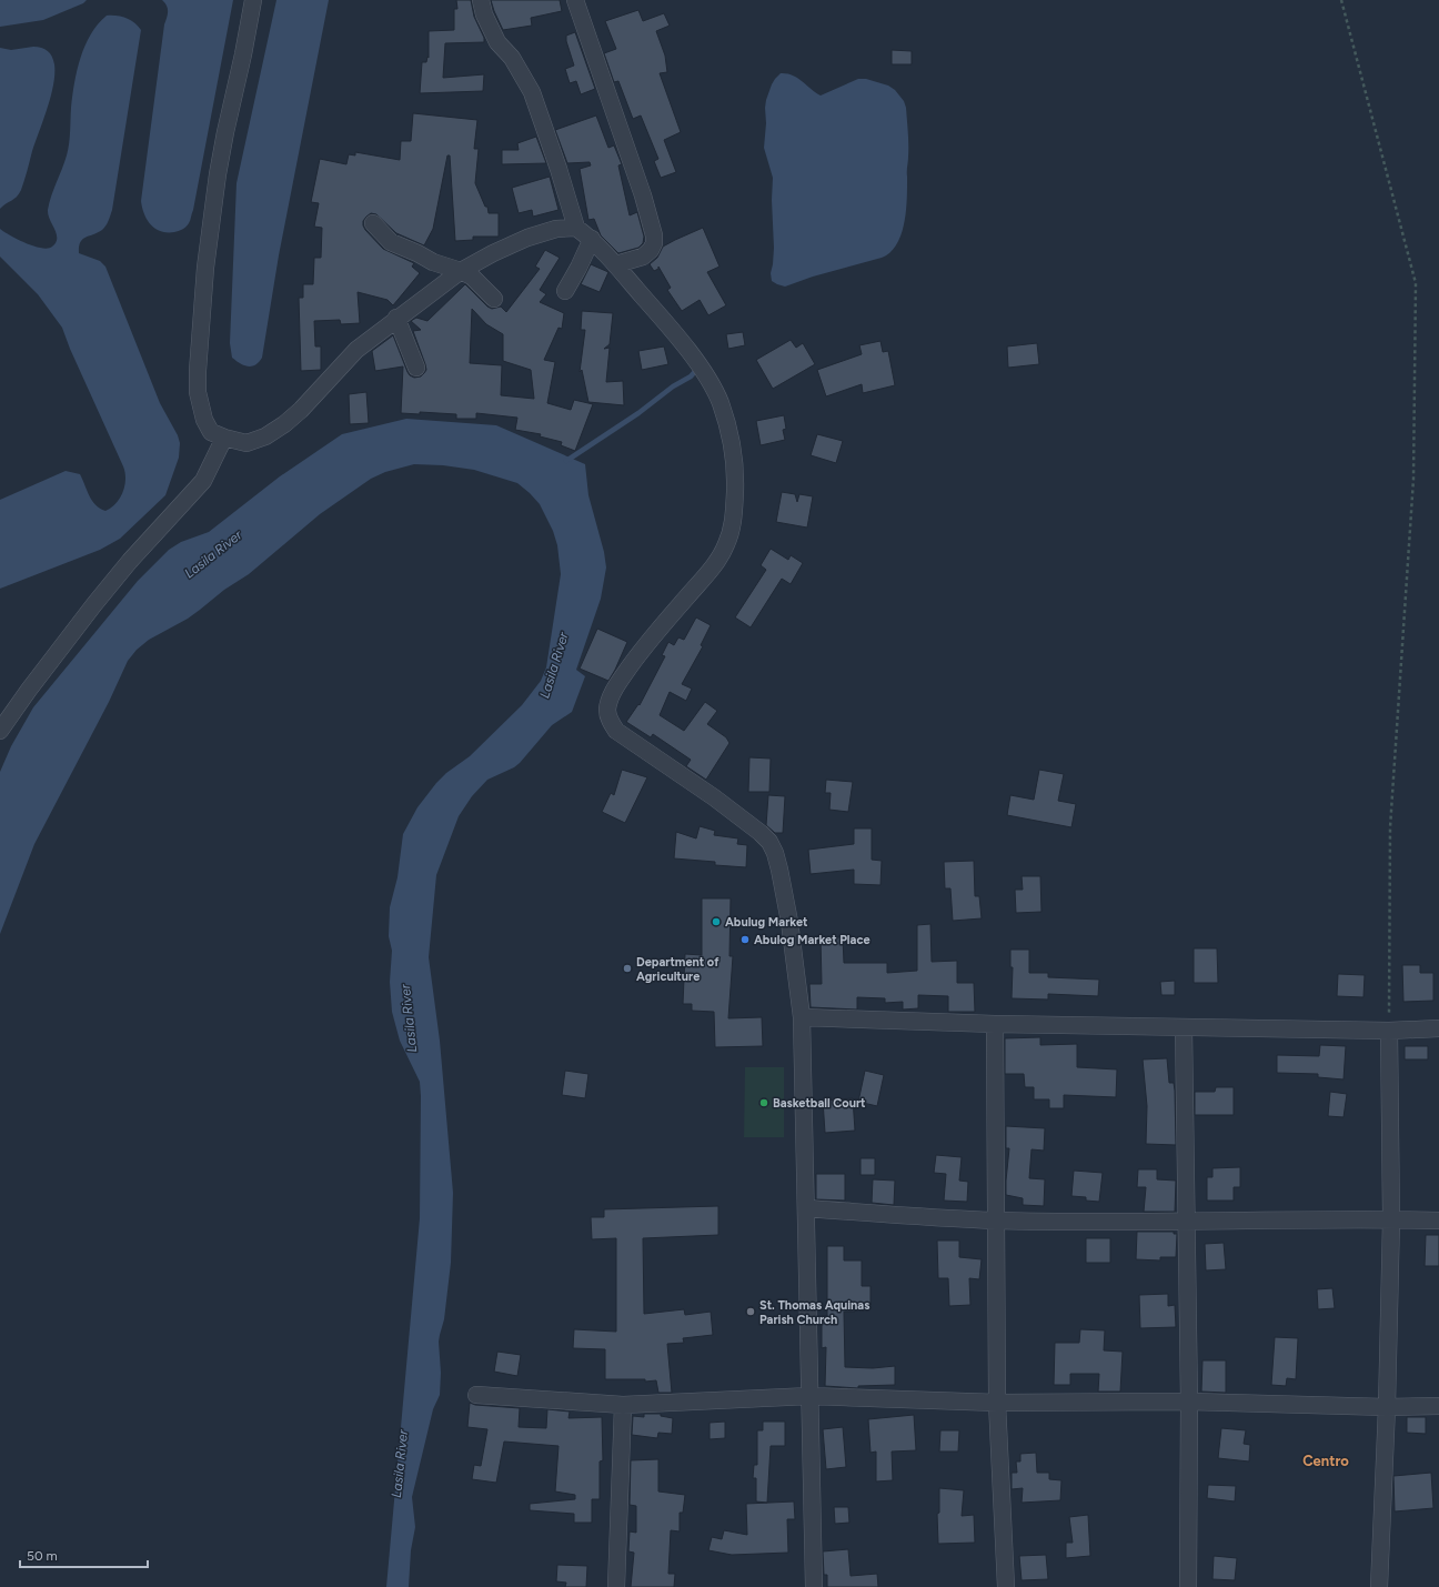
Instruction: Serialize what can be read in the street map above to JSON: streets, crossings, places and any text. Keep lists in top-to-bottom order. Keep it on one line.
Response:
{"districts":["Centro"],"water":["Lasila River"],"places":["Abulug Market","Abulog Market Place","Department of Agriculture","Basketball Court","St. Thomas Aquinas Parish Church"],"scale_bar":"50 m"}
